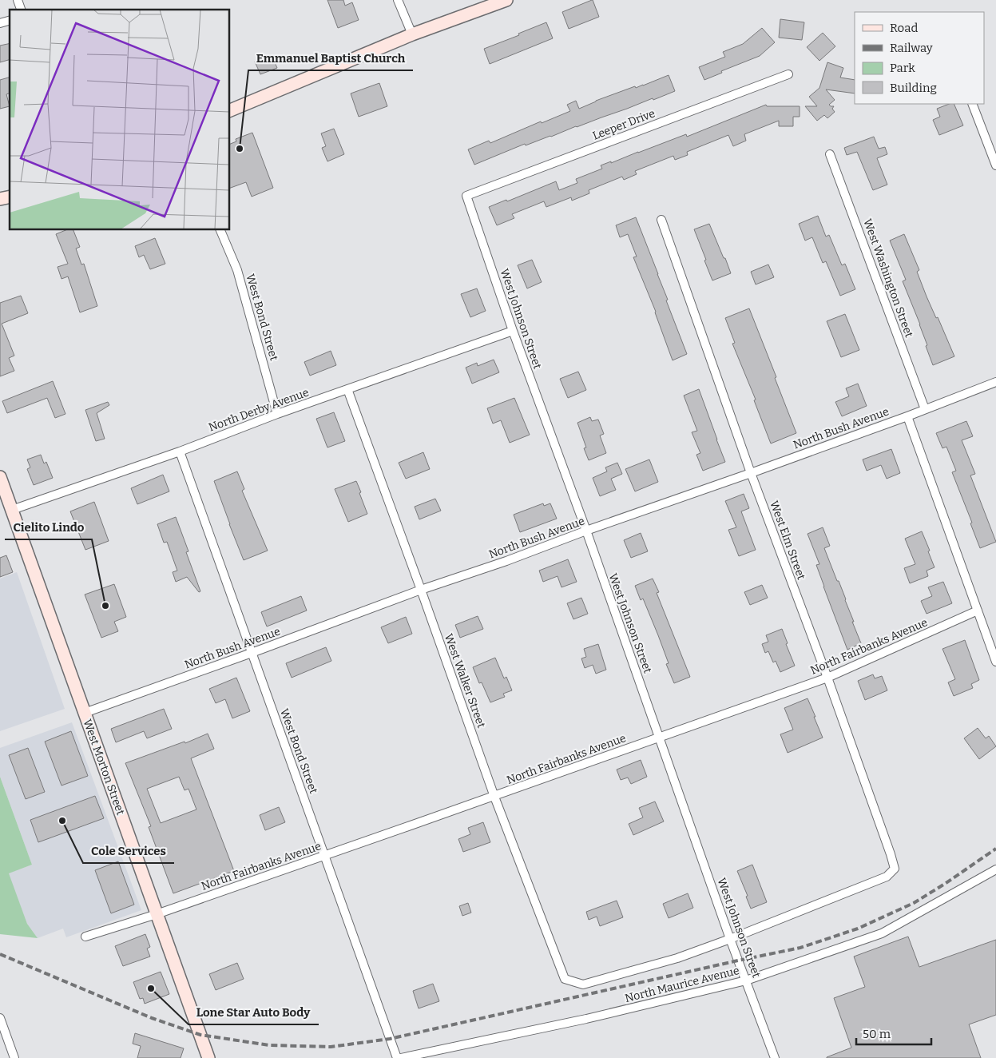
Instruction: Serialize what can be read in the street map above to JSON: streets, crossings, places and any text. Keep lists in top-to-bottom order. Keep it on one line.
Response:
{"streets":{"main road":["West Morton Street"],"street":["Leeper Drive","West Washington Street","West Bond Street","West Johnson Street","North Derby Avenue","North Bush Avenue","West Elm Street","North Fairbanks Avenue","West Walker Street","North Maurice Avenue"]},"crossings":[["Leeper Drive","West Johnson Street"],["West Washington Street","North Bush Avenue"],["West Bond Street","North Derby Avenue"],["West Bond Street","North Bush Avenue"],["West Bond Street","North Fairbanks Avenue"],["West Johnson Street","North Derby Avenue"],["West Johnson Street","North Bush Avenue"],["West Johnson Street","West Elm Street"],["West Johnson Street","North Fairbanks Avenue"],["West Johnson Street","West Walker Street"],["West Johnson Street","North Maurice Avenue"],["North Derby Avenue","West Walker Street"],["North Derby Avenue","West Morton Street"],["North Bush Avenue","West Elm Street"],["North Bush Avenue","West Walker Street"],["North Bush Avenue","West Morton Street"],["West Elm Street","North Fairbanks Avenue"],["West Elm Street","West Walker Street"],["North Fairbanks Avenue","West Walker Street"],["North Fairbanks Avenue","West Morton Street"]],"places":["Emmanuel Baptist Church","Cielito Lindo","Cole Services","Lone Star Auto Body"],"legend":["Road","Railway","Park","Building"],"scale_bar":"50 m"}
